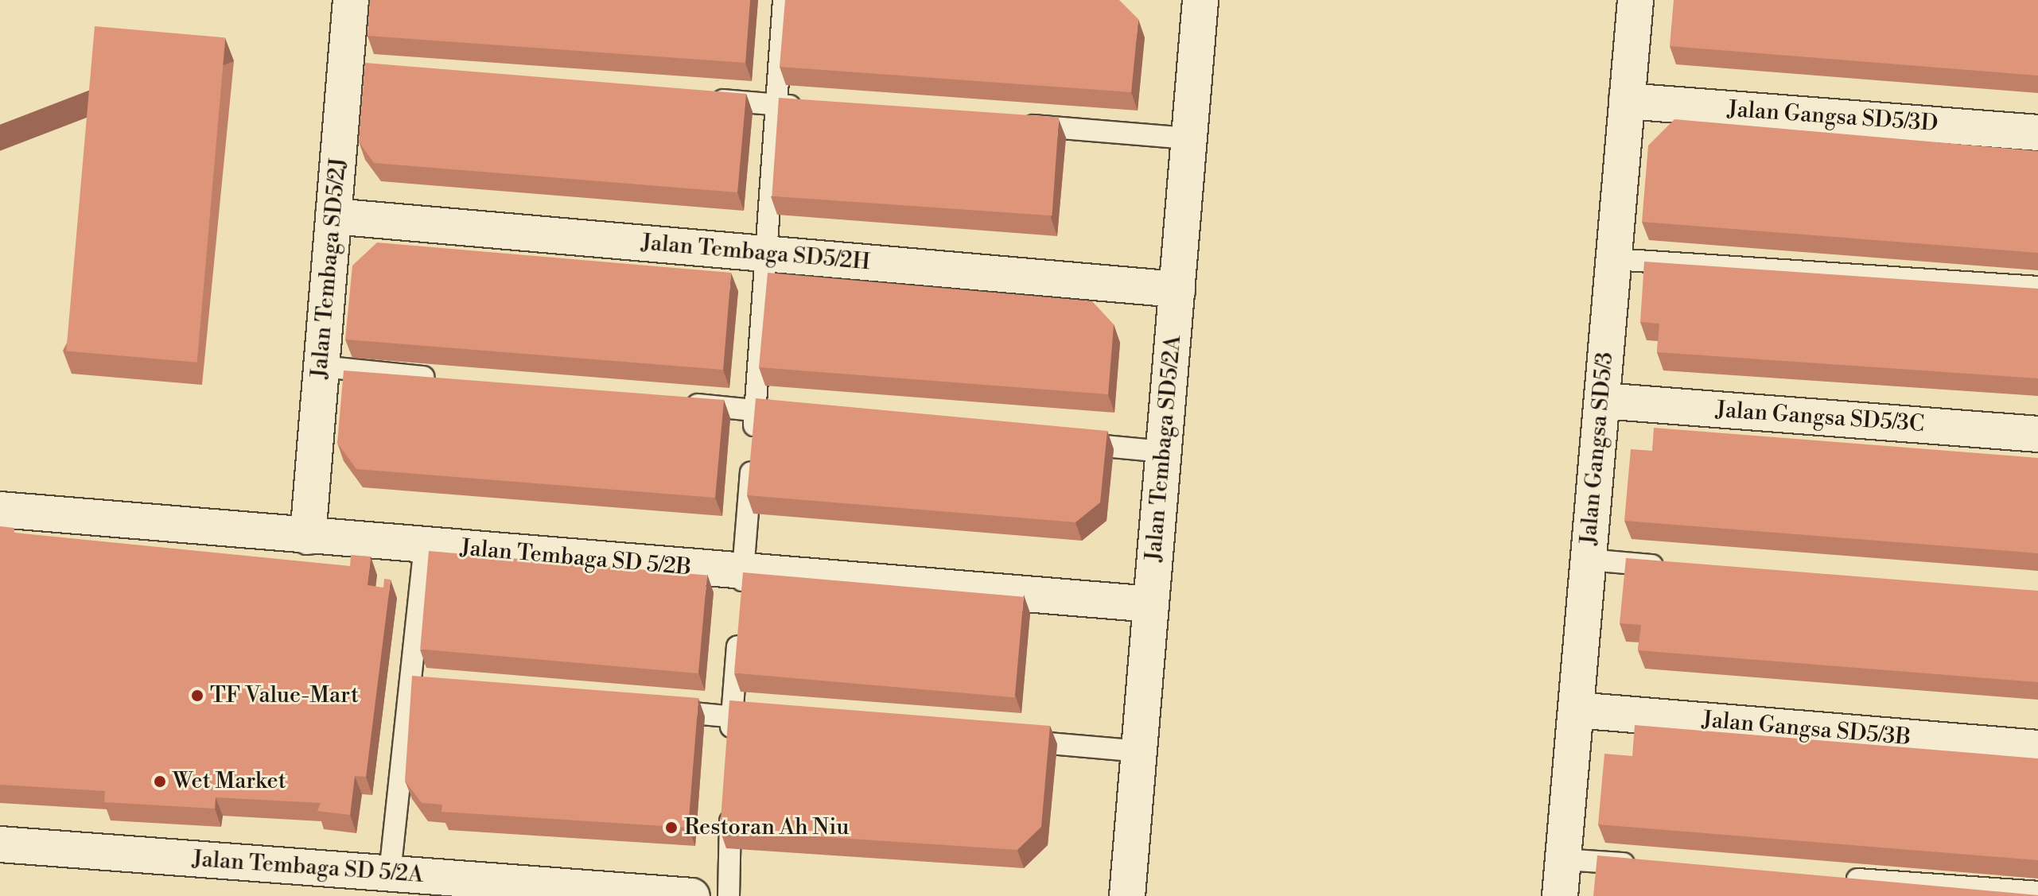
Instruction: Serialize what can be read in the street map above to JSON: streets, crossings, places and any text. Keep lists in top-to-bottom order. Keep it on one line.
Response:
{"streets":{"street":["Jalan Gangsa SD5/3D","Jalan Tembaga SD5/2H","Jalan Tembaga SD5/2J","Jalan Gangsa SD5/3C","Jalan Tembaga SD5/2A","Jalan Gangsa SD5/3","Jalan Tembaga SD 5/2B","Jalan Gangsa SD5/3B","Jalan Tembaga SD 5/2A"]},"crossings":[["Jalan Gangsa SD5/3D","Jalan Gangsa SD5/3"],["Jalan Tembaga SD5/2H","Jalan Tembaga SD5/2J"],["Jalan Tembaga SD5/2H","Jalan Tembaga SD5/2A"],["Jalan Tembaga SD5/2J","Jalan Tembaga SD 5/2B"],["Jalan Gangsa SD5/3C","Jalan Gangsa SD5/3"],["Jalan Tembaga SD5/2A","Jalan Tembaga SD 5/2B"],["Jalan Gangsa SD5/3","Jalan Gangsa SD5/3B"]],"places":["TF Value-Mart","Wet Market","Restoran Ah Niu"]}
